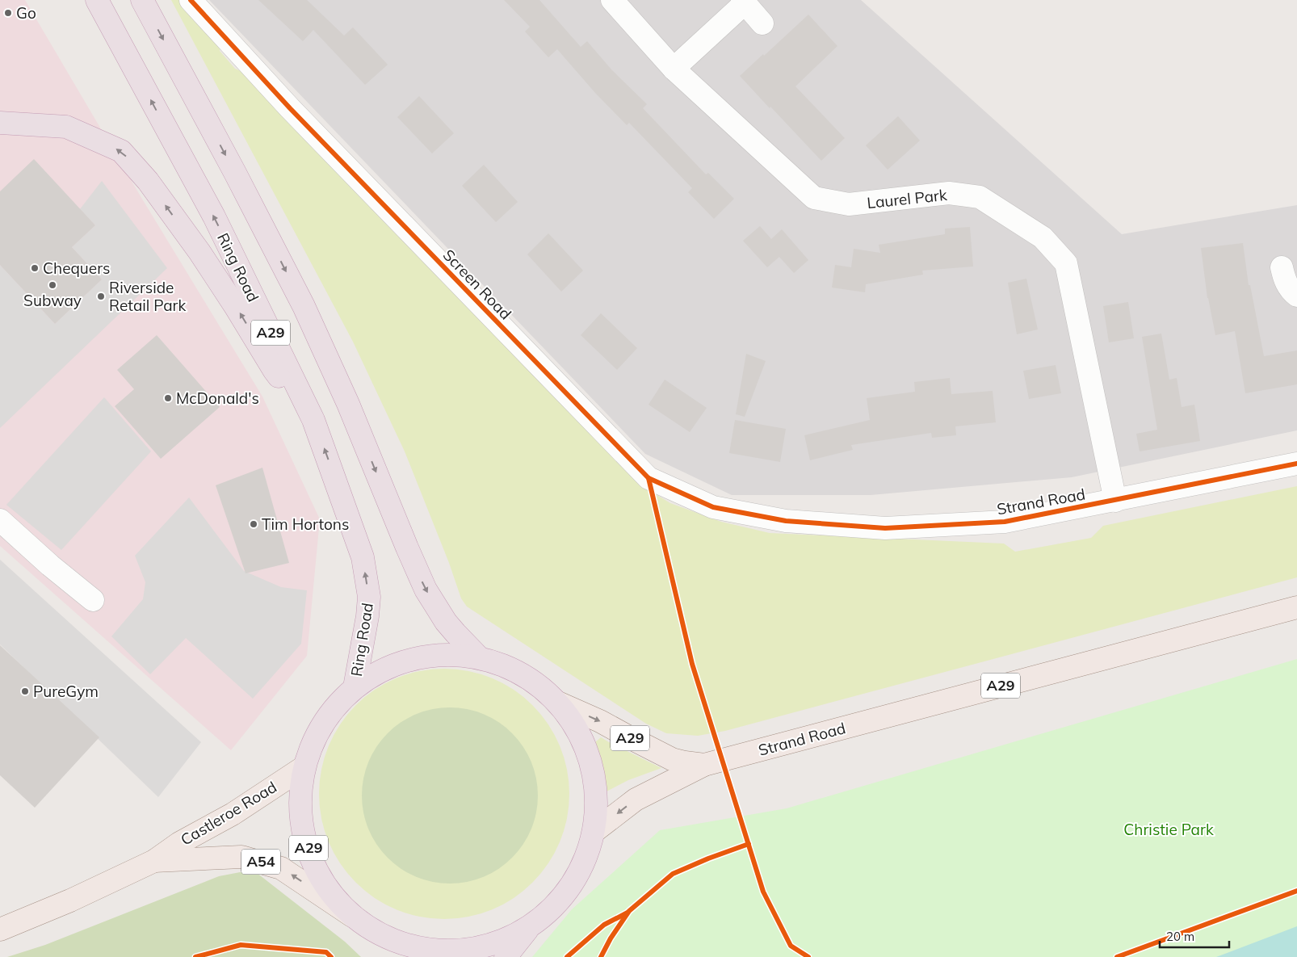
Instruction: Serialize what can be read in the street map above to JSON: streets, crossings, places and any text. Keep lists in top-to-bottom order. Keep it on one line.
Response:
{"streets":{"highway":["Ring Road","A29"],"main road":["Strand Road","Castleroe Road","A54"],"street":["Laurel Park","Screen Road"]},"crossings":[["Laurel Park","Strand Road"],["Ring Road","A29"],["Screen Road","Strand Road"],["A29","Strand Road"],["A29","Castleroe Road"]],"one_way":["Castleroe Road"],"parks":["Christie Park"],"places":["Go","Chequers","Subway","Riverside Retail Park","McDonald's","Tim Hortons","PureGym"],"scale_bar":"20 m"}
